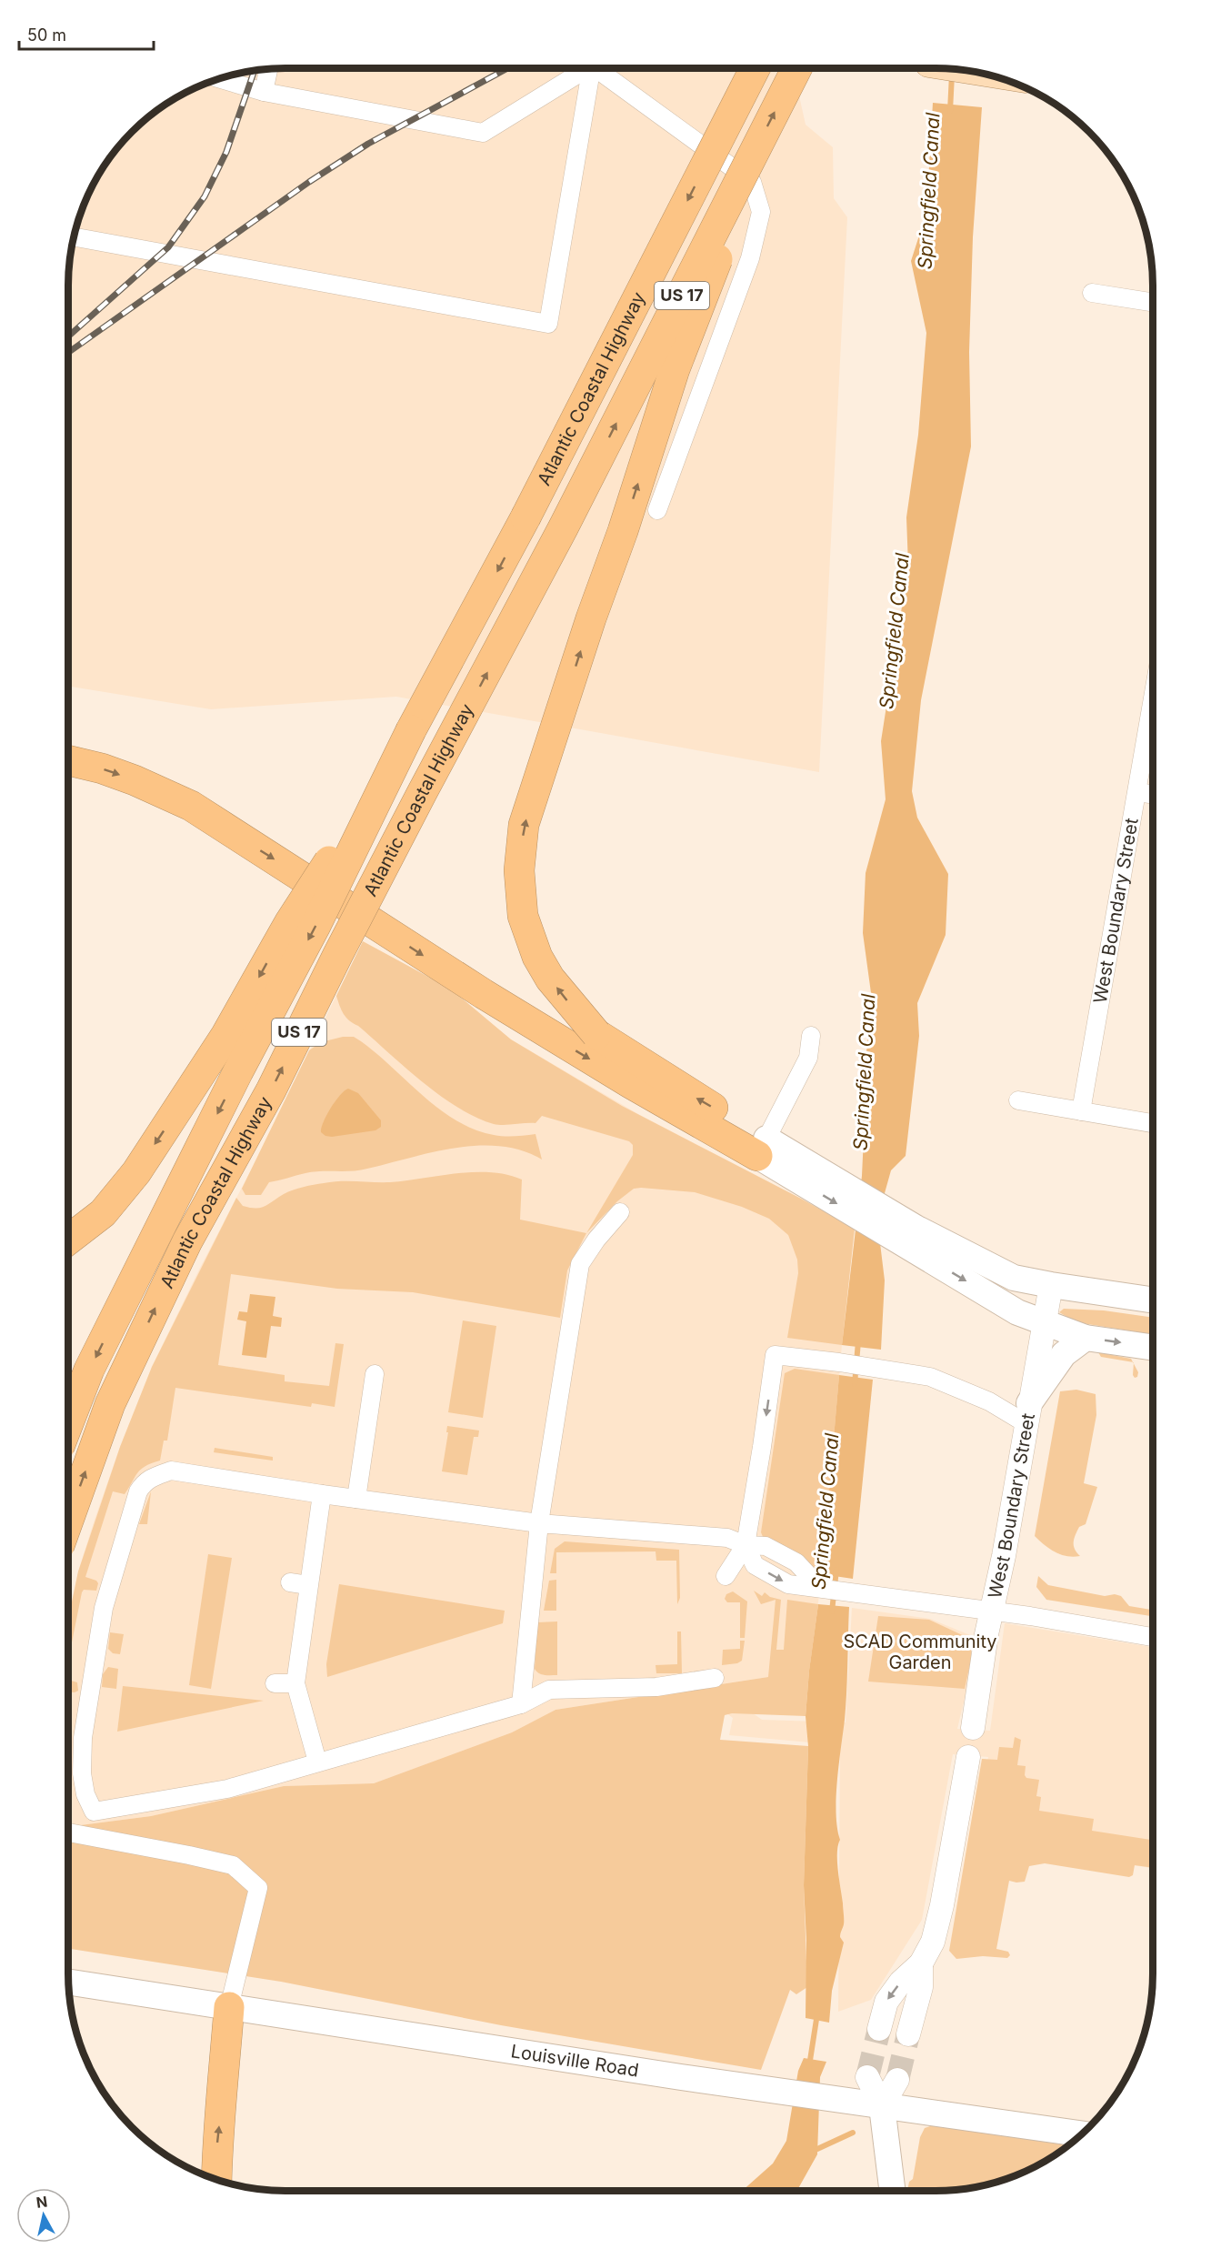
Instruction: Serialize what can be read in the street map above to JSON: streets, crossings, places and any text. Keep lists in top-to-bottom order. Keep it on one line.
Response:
{"streets":{"highway":["US 17","Atlantic Coastal Highway"],"main road":["Louisville Road"],"street":["West Boundary Street"]},"water":["Springfield Canal"],"parks":["SCAD Community Garden"],"scale_bar":"50 m","north":"top"}
